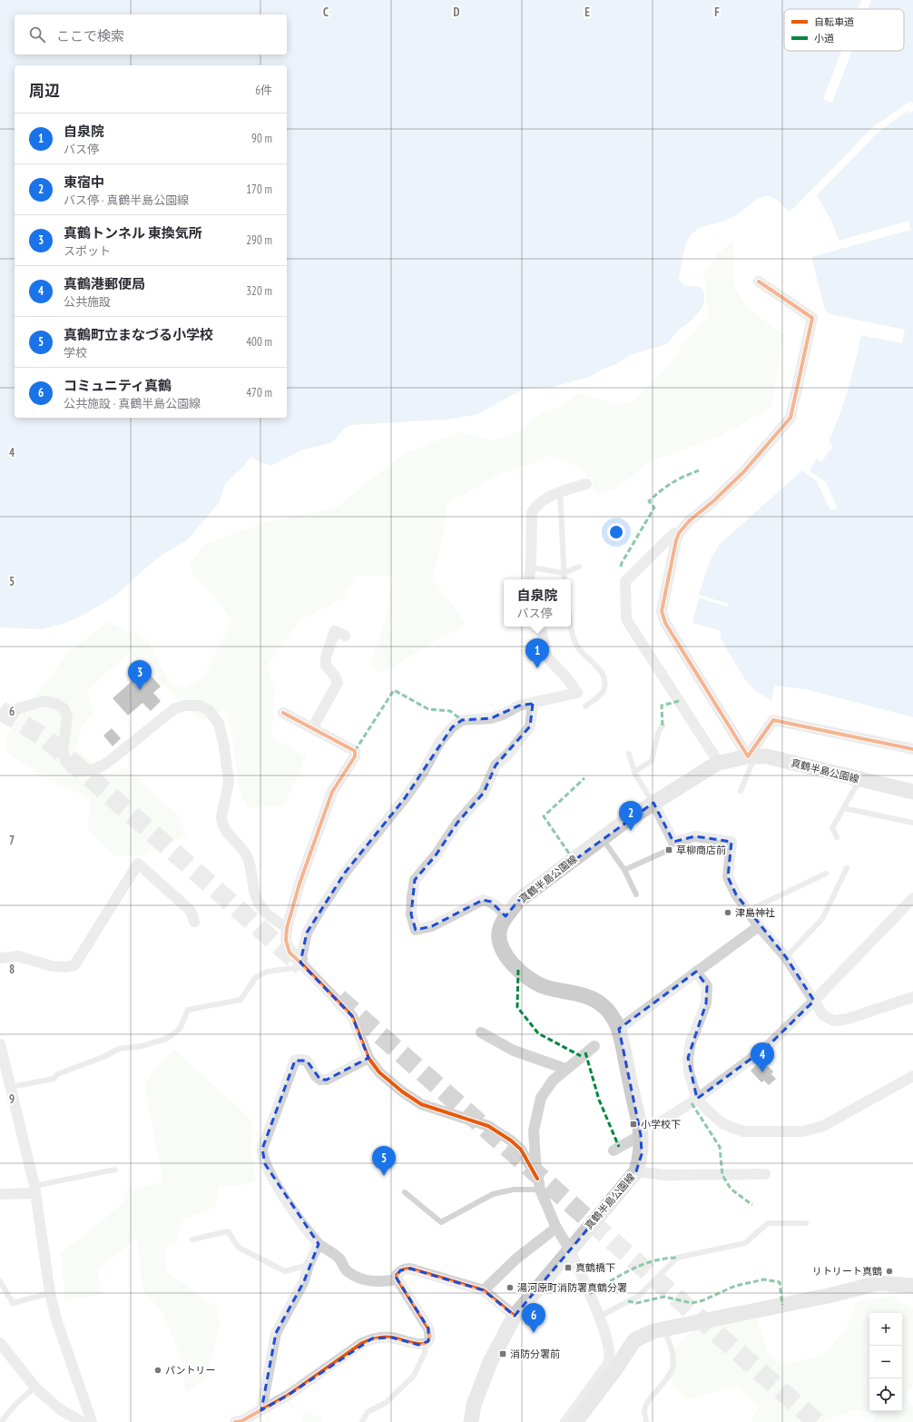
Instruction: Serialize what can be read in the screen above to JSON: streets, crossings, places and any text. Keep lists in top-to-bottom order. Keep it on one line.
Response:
{"streets":{"main road":["真鶴半島公園線"]},"places":{"transit":["草柳商店前","小学校下","真鶴橋下","消防分署前"],"other":["津島神社","リトリート真鶴","湯河原町消防署真鶴分署","パントリー"]},"legend":["自転車道","小道"],"page":{"search":"ここで検索","heading":["周辺","6件"],"list":[{"mark":"1","name":"自泉院","note":"バス停","value":"90 m"},{"mark":"2","name":"東宿中","note":"バス停 · 真鶴半島公園線","value":"170 m"},{"mark":"3","name":"真鶴トンネル 東換気所","note":"スポット","value":"290 m"},{"mark":"4","name":"真鶴港郵便局","note":"公共施設","value":"320 m"},{"mark":"5","name":"真鶴町立まなづる小学校","note":"学校","value":"400 m"},{"mark":"6","name":"コミュニティ真鶴","note":"公共施設 · 真鶴半島公園線","value":"470 m"}],"popup":["自泉院","バス停"],"pins":["1","3","2","4","5","6"],"map_buttons":["+","−"]},"grid":{"columns":["C","D","E","F"],"rows":["4","5","6","7","8","9"]}}
